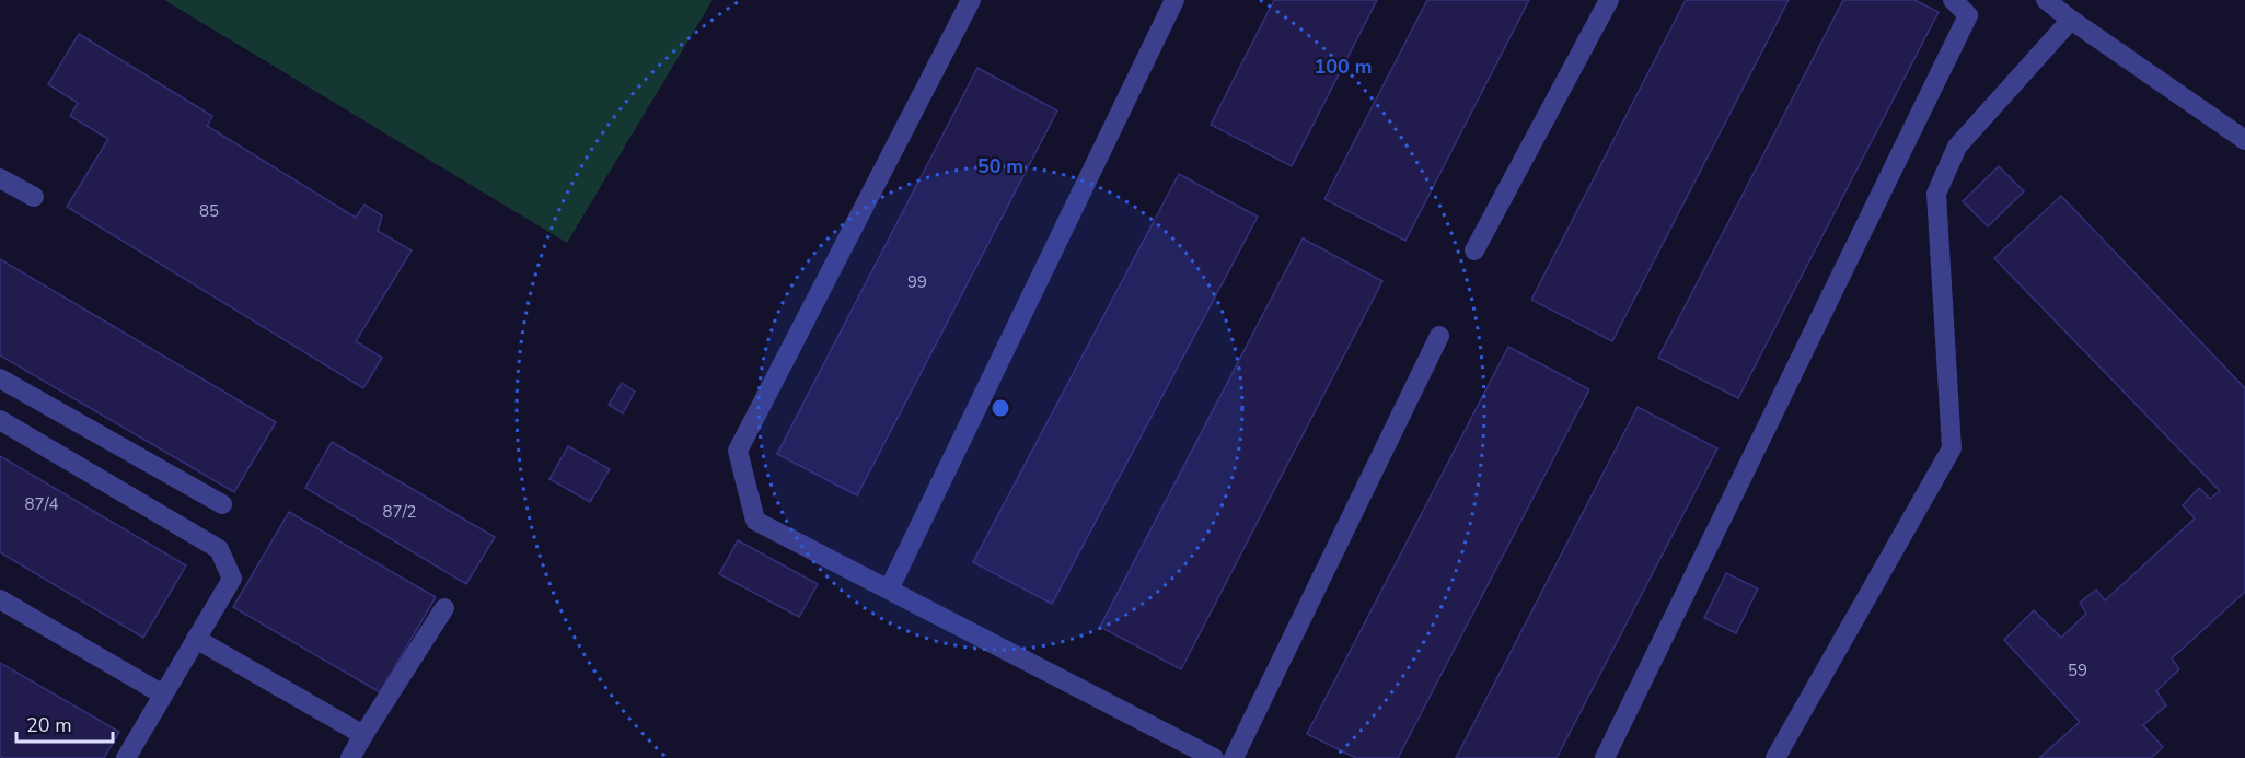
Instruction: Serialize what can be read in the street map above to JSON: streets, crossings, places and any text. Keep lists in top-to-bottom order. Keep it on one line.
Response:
{"house_numbers":["85","99","87/4","87/2","59"],"scale_bar":"20 m","rings":["100 m","50 m"]}
